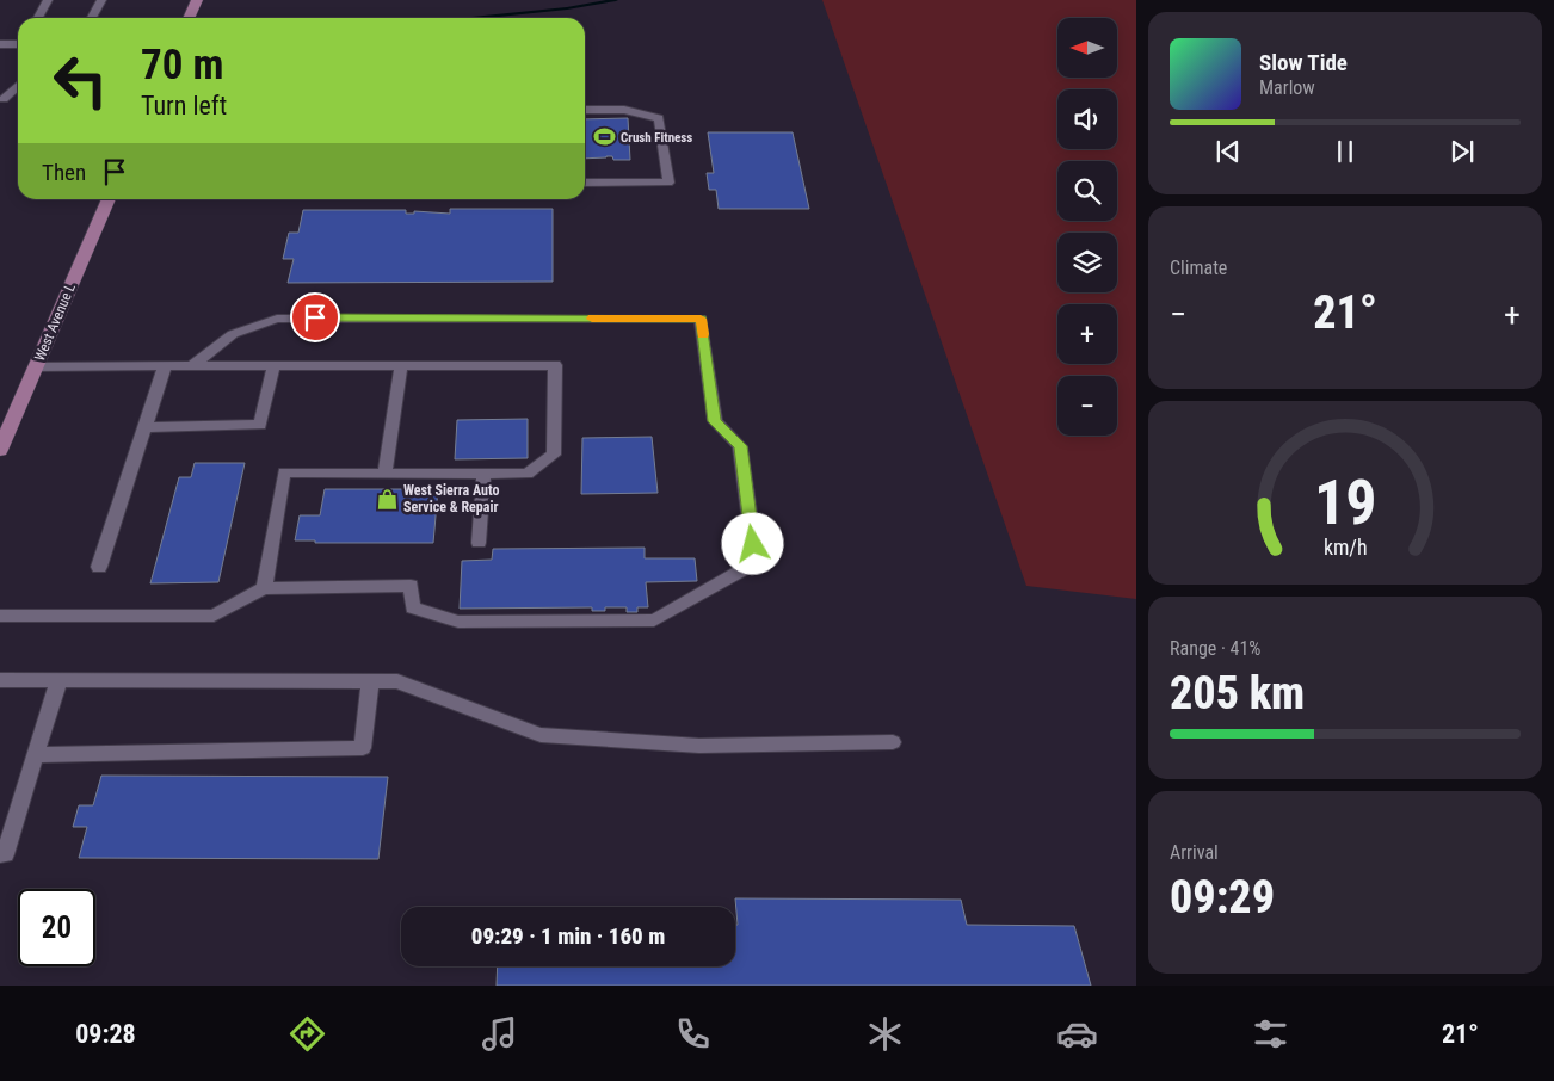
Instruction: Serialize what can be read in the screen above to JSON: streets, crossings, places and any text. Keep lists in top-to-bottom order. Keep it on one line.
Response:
{"streets":{"main road":["West Avenue L"]},"places":{"sports":["Crush Fitness"],"shop":["West Sierra Auto Service & Repair"]},"north":"left","page":{"map_buttons":["+","−"],"turn":["70 m","Turn left"],"song":["Slow Tide","Marlow"],"then":"Then","tile":["Climate",["Range · 41%","205 km"],["Arrival","09:29"]],"heat":["−","21°","+"],"limit":"20","trip":"09:29 · 1 min · 160 m","tabs":["09:28","21°"],"gauge":["19","km/h"]}}
